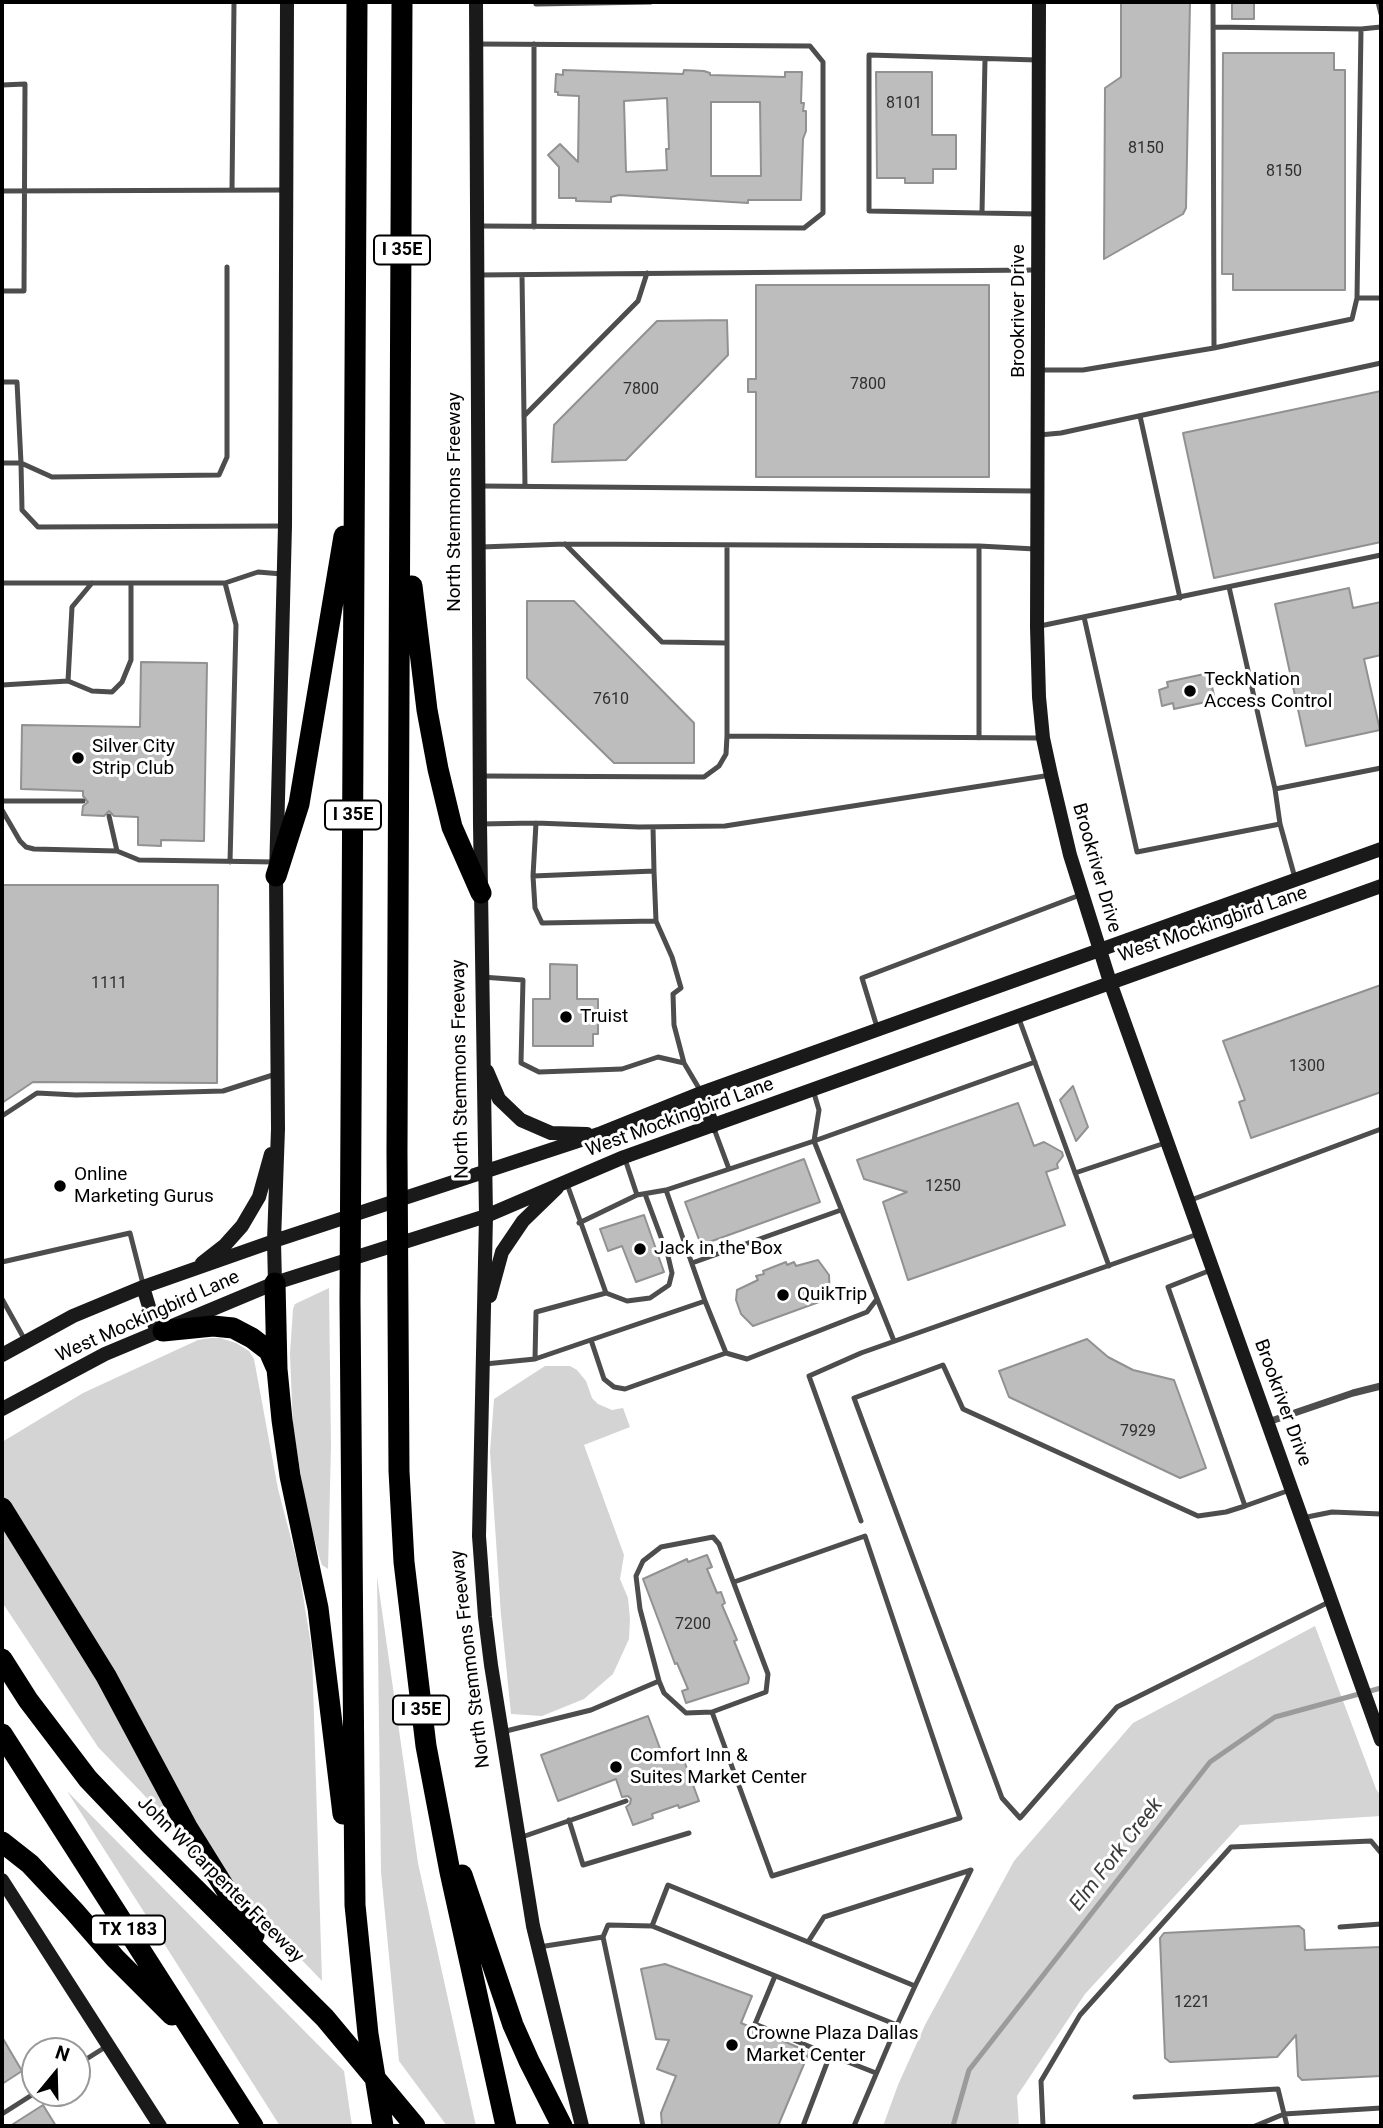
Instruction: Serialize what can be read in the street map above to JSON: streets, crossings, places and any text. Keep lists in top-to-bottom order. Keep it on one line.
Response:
{"streets":{"highway":["I 35E","John W Carpenter Freeway","TX 183"],"main road":["Brookriver Drive","North Stemmons Freeway","West Mockingbird Lane"]},"crossings":[["Brookriver Drive","West Mockingbird Lane"],["North Stemmons Freeway","West Mockingbird Lane"]],"water":["Elm Fork Creek"],"places":["TeckNation Access Control","Silver City Strip Club","Truist","Online Marketing Gurus","Jack in the Box","QuikTrip","Comfort Inn & Suites Market Center","Crowne Plaza Dallas Market Center"],"house_numbers":["8101","8150","8150","7800","7800","7610","1111","1300","1250","7929","7200","1221"],"north":"top"}
